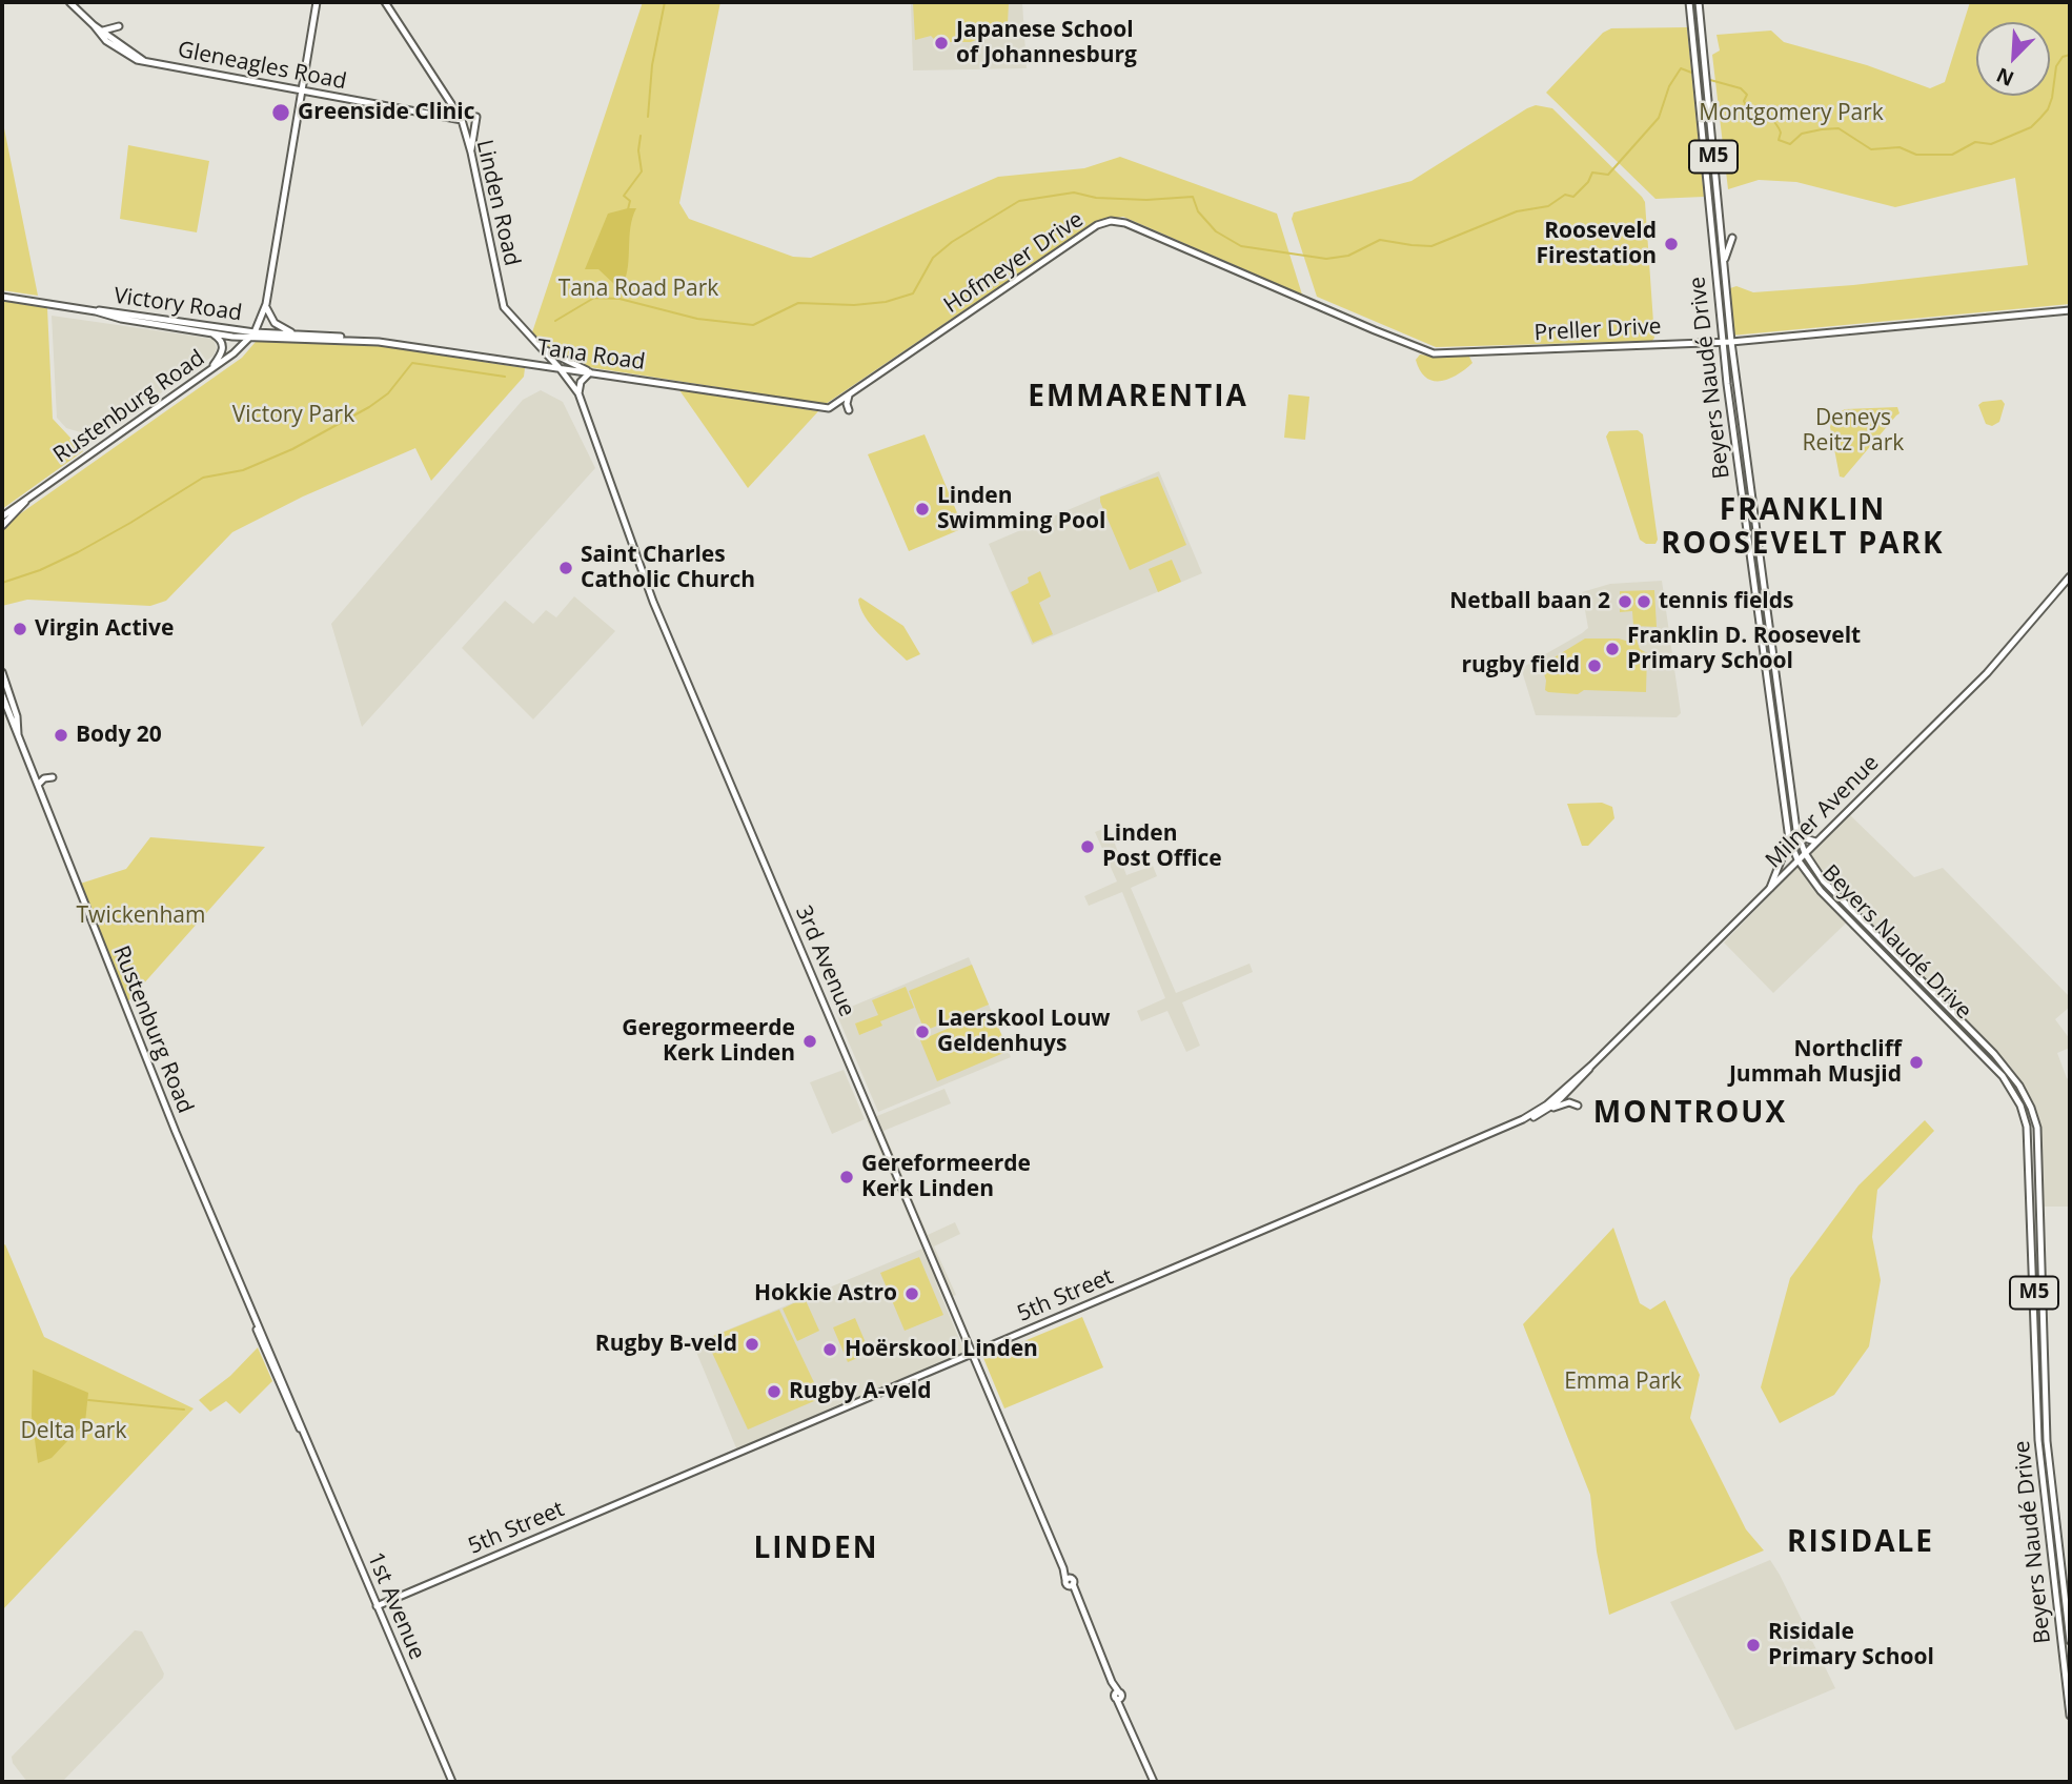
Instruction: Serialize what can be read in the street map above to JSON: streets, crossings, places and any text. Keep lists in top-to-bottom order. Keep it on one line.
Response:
{"streets":{"main road":["Gleneagles Road","M5","Linden Road","Hofmeyer Drive","Victory Road","Preller Drive","Tana Road","Beyers Naudé Drive","Rustenburg Road","Milner Avenue","3rd Avenue","5th Street","1st Avenue"]},"crossings":[["Gleneagles Road","Linden Road"],["Linden Road","Tana Road"],["Linden Road","3rd Avenue"],["Hofmeyer Drive","Preller Drive"],["Hofmeyer Drive","Tana Road"],["Victory Road","Tana Road"],["Victory Road","Rustenburg Road"],["Preller Drive","Beyers Naudé Drive"],["Tana Road","Rustenburg Road"],["Tana Road","3rd Avenue"],["Beyers Naudé Drive","Milner Avenue"],["Rustenburg Road","1st Avenue"],["Milner Avenue","5th Street"],["3rd Avenue","5th Street"],["5th Street","1st Avenue"]],"districts":["EMMARENTIA","FRANKLIN ROOSEVELT PARK","MONTROUX","RISIDALE","LINDEN"],"parks":["Montgomery Park","Tana Road Park","Victory Park","Deneys Reitz Park","Twickenham","Emma Park","Delta Park"],"places":["Japanese School of Johannesburg","Greenside Clinic","Rooseveld Firestation","Linden Swimming Pool","Saint Charles Catholic Church","Netball baan 2","tennis fields","Virgin Active","Franklin D. Roosevelt Primary School","rugby field","Body 20","Linden Post Office","Laerskool Louw Geldenhuys","Geregormeerde Kerk Linden","Northcliff Jummah Musjid","Gereformeerde Kerk Linden","Hokkie Astro","Rugby B-veld","Hoërskool Linden","Rugby A-veld","Risidale Primary School"],"north":"bottom left"}
